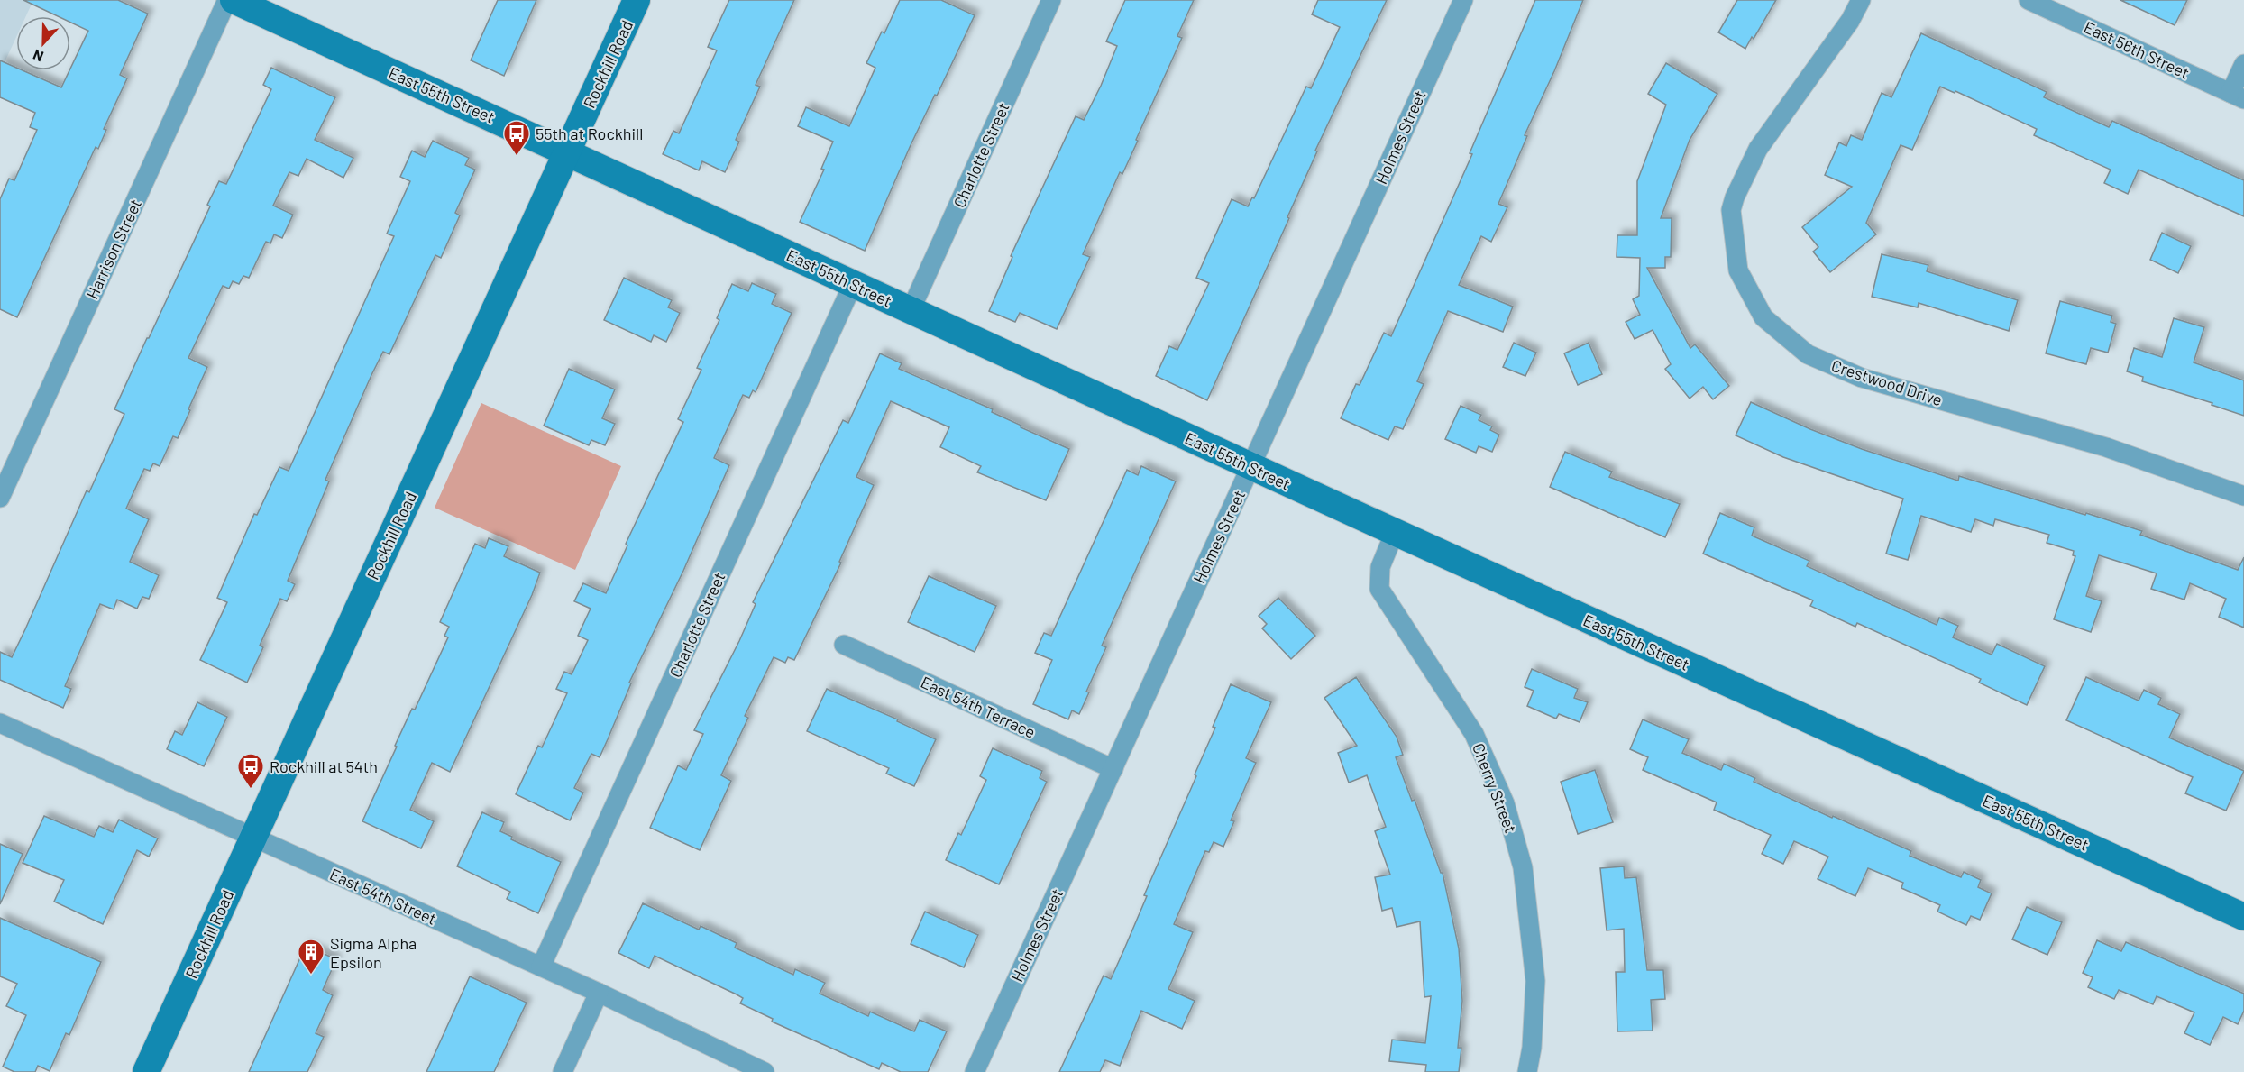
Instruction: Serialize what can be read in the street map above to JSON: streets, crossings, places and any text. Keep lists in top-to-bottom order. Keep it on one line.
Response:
{"streets":{"main road":["Rockhill Road","East 55th Street"],"street":["East 56th Street","Holmes Street","Charlotte Street","Harrison Street","Crestwood Drive","East 54th Terrace","Cherry Street","East 54th Street"]},"crossings":[["Rockhill Road","East 55th Street"],["Rockhill Road","East 54th Street"],["East 55th Street","Holmes Street"],["East 55th Street","Charlotte Street"],["East 55th Street","Cherry Street"],["Holmes Street","East 54th Terrace"],["Charlotte Street","East 54th Street"]],"places":{"bus stop":["55th at Rockhill","Rockhill at 54th"],"building":["Sigma Alpha Epsilon"]},"north":"bottom"}
